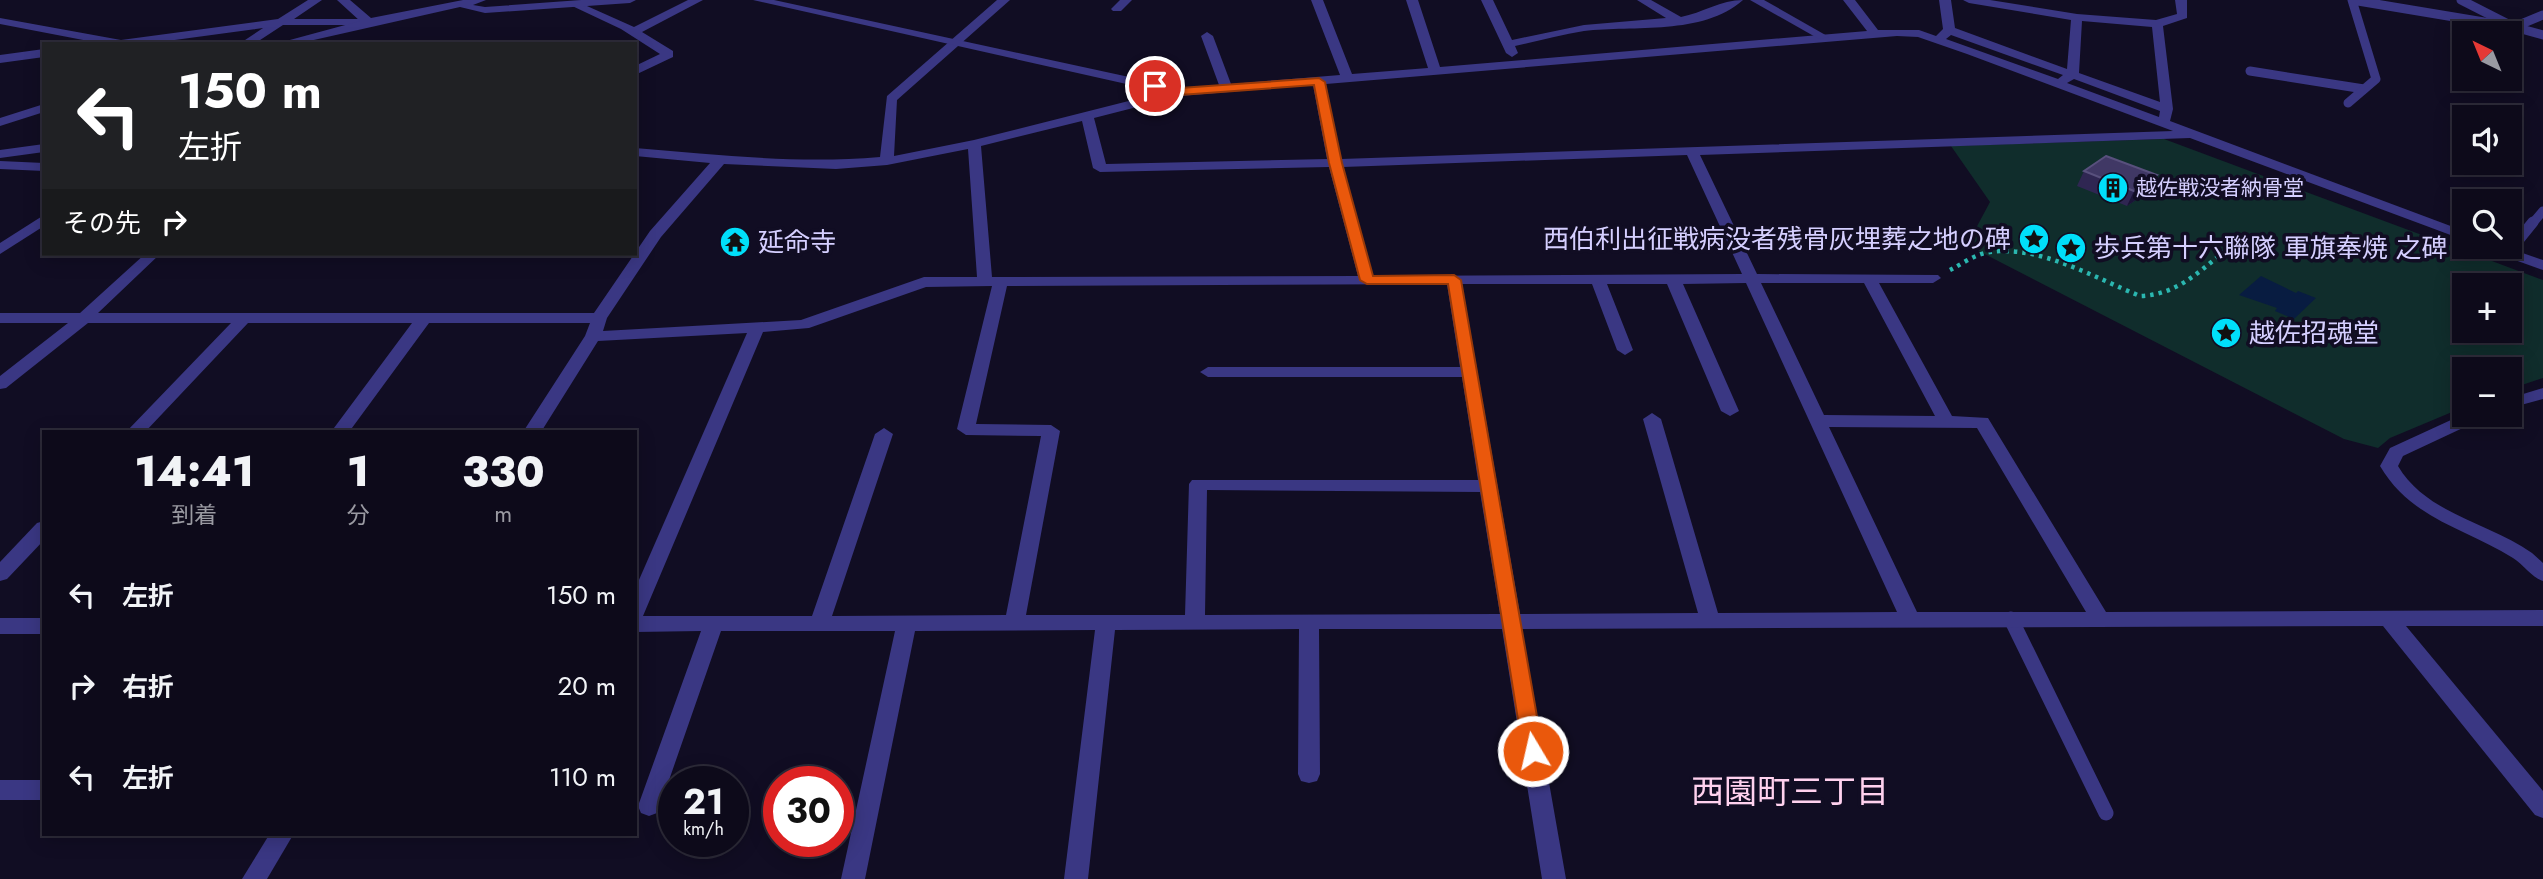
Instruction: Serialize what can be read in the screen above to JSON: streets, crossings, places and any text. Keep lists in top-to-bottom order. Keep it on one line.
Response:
{"districts":["西園町三丁目"],"places":{"building":["越佐戦没者納骨堂"],"place":["西伯利出征戦病没者残骨灰埋葬之地の碑","歩兵第十六聯隊 軍旗奉焼 之碑","越佐招魂堂"],"temple":["延命寺"]},"north":"top left","page":{"map_buttons":["+","−"],"turn":["150 m","左折"],"then":"その先","eta":["14:41","到着","1","分","330","m"],"list":[{"name":"左折","value":"150 m"},{"name":"右折","value":"20 m"},{"name":"左折","value":"110 m"}],"speed":"21 km/h","limit":"30"}}
